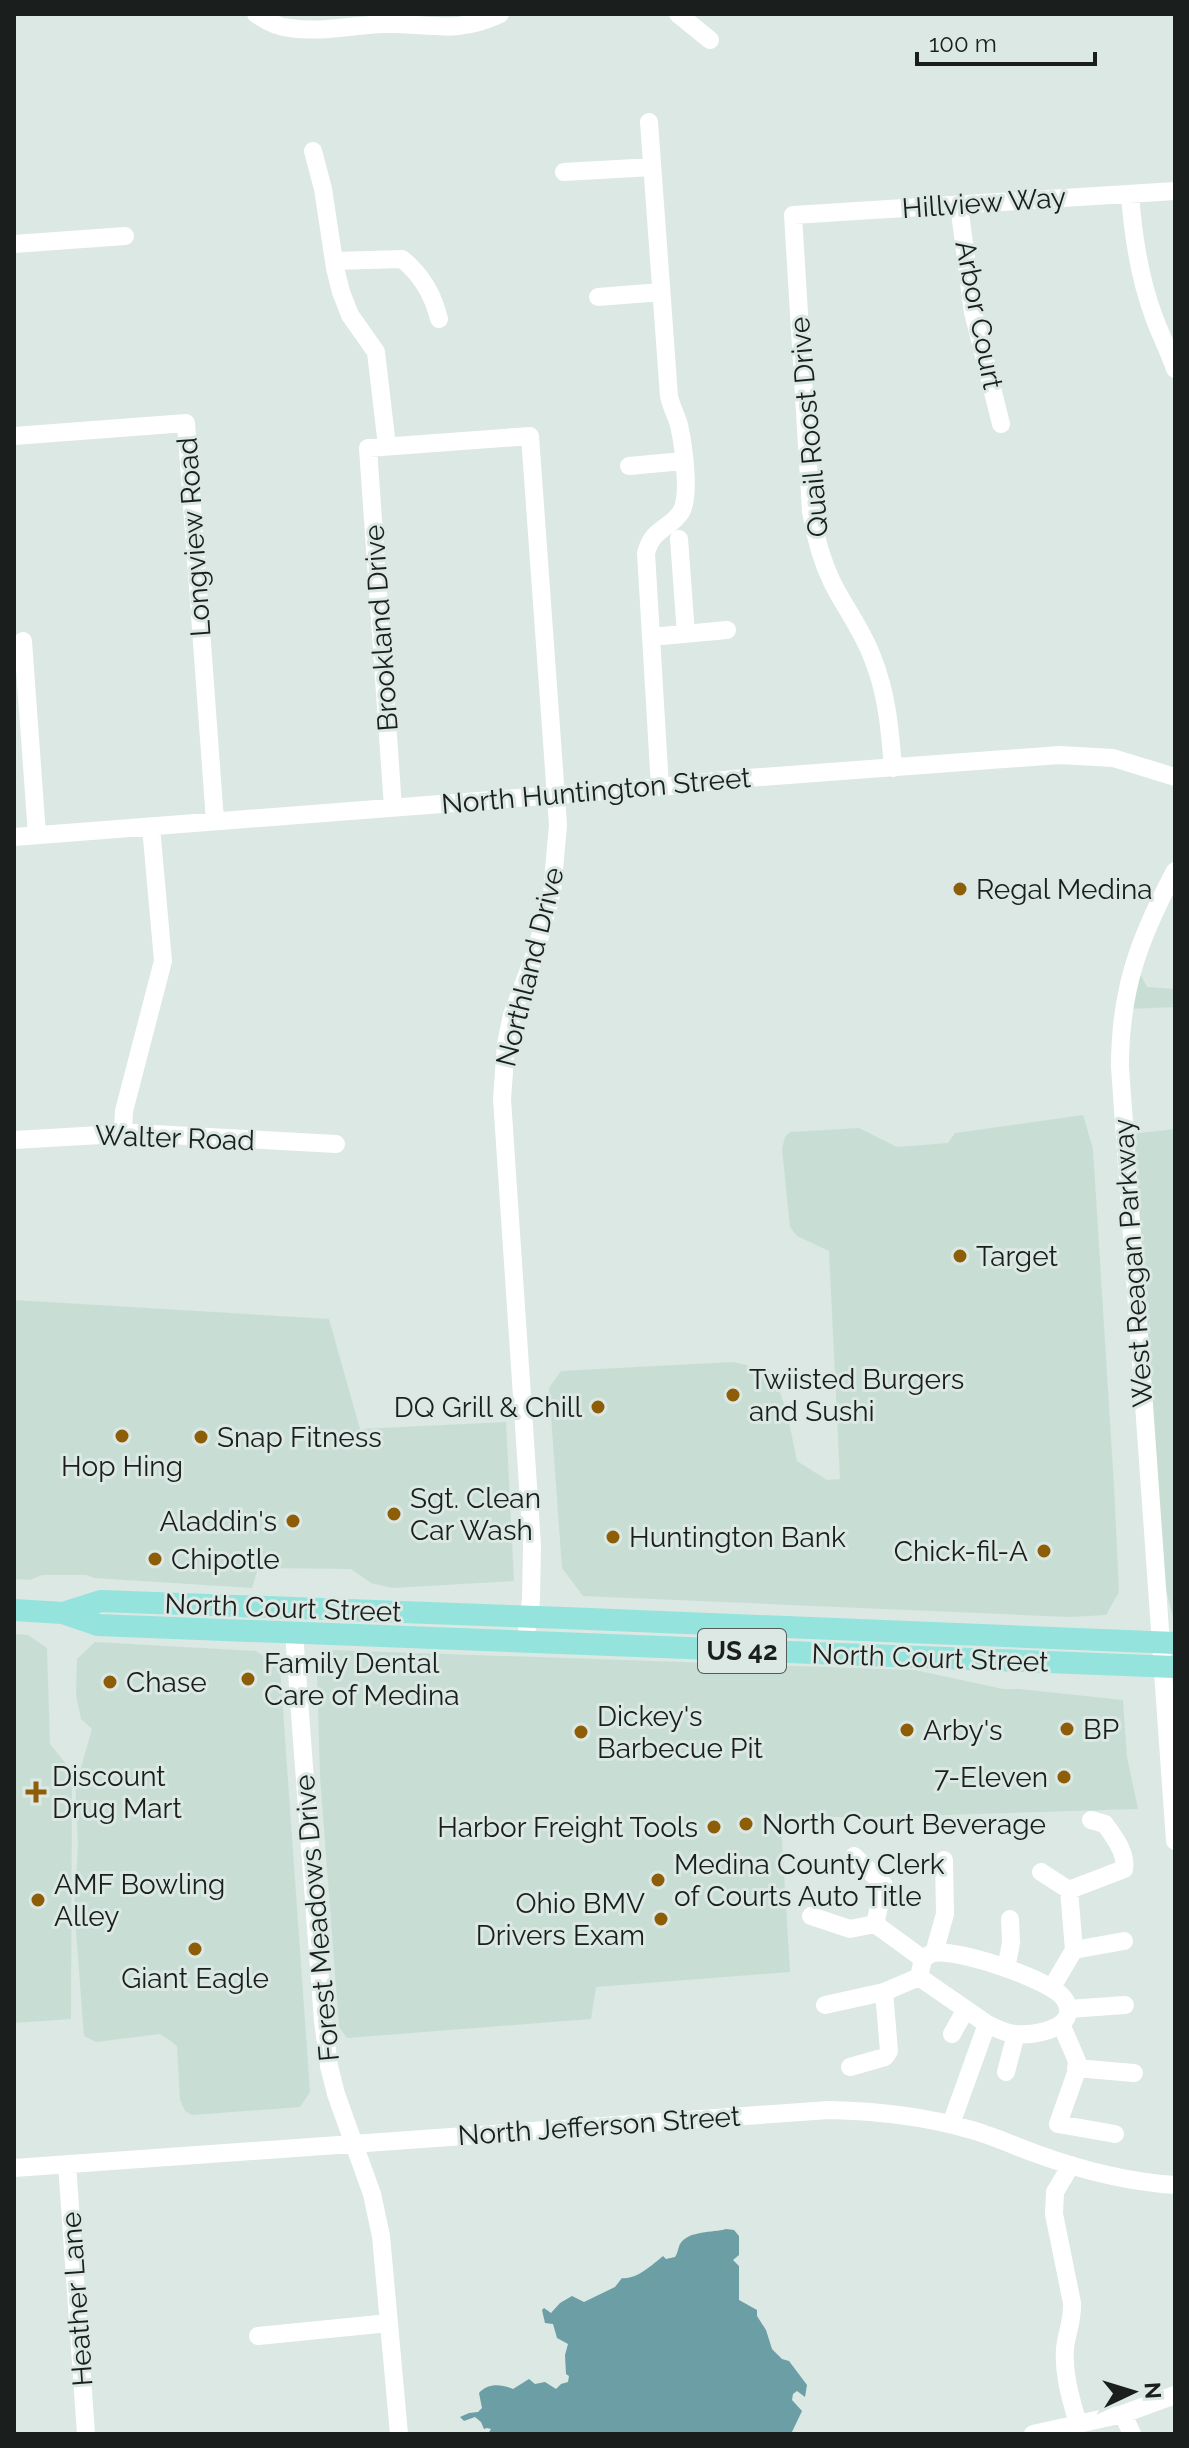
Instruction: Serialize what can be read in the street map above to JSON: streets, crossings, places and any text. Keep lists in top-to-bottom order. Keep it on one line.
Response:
{"streets":{"main road":["North Court Street","US 42"],"street":["Hillview Way","Arbor Court","Quail Roost Drive","Longview Road","Brookland Drive","North Huntington Street","Northland Drive","Walter Road","West Reagan Parkway","Forest Meadows Drive","North Jefferson Street","Heather Lane"]},"crossings":[["Hillview Way","Arbor Court"],["Hillview Way","Quail Roost Drive"],["Quail Roost Drive","North Huntington Street"],["Longview Road","North Huntington Street"],["Brookland Drive","North Huntington Street"],["Brookland Drive","Northland Drive"],["North Huntington Street","Northland Drive"],["Northland Drive","North Court Street"],["West Reagan Parkway","North Court Street"],["North Court Street","Forest Meadows Drive"],["Forest Meadows Drive","North Jefferson Street"],["North Jefferson Street","Heather Lane"]],"places":{"other":["Regal Medina","Target","Twiisted Burgers and Sushi","DQ Grill & Chill","Hop Hing","Snap Fitness","Sgt. Clean Car Wash","Aladdin's","Huntington Bank","Chick-fil-A","Chipotle","Family Dental Care of Medina","Chase","BP","Arby's","Dickey's Barbecue Pit","7-Eleven","North Court Beverage","Harbor Freight Tools","Medina County Clerk of Courts Auto Title","AMF Bowling Alley","Ohio BMV Drivers Exam","Giant Eagle"],"health":["Discount Drug Mart"]},"scale_bar":"100 m","north":"right"}
